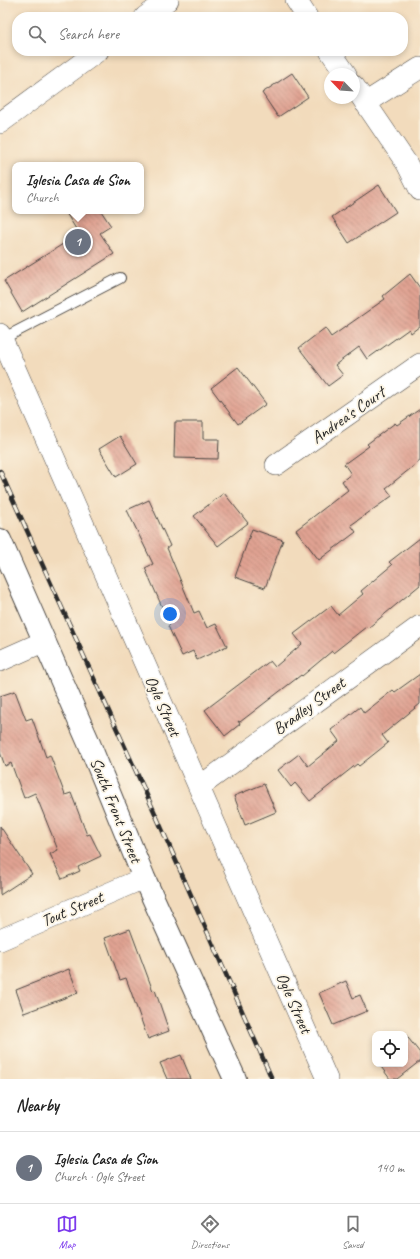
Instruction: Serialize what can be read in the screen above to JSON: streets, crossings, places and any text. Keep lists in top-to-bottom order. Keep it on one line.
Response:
{"streets":{"main road":["South Front Street"],"street":["Andrea's Court","Ogle Street","Bradley Street","Tout Street"]},"crossings":[["Ogle Street","Bradley Street"],["South Front Street","Tout Street"]],"north":"top left","page":{"search":"Search here","popup":["Iglesia Casa de Sion","Church"],"pins":"1","heading":"Nearby","list":[{"mark":"1","name":"Iglesia Casa de Sion","note":"Church · Ogle Street","value":"140 m"}],"nav":["Map","Directions","Saved"]}}
